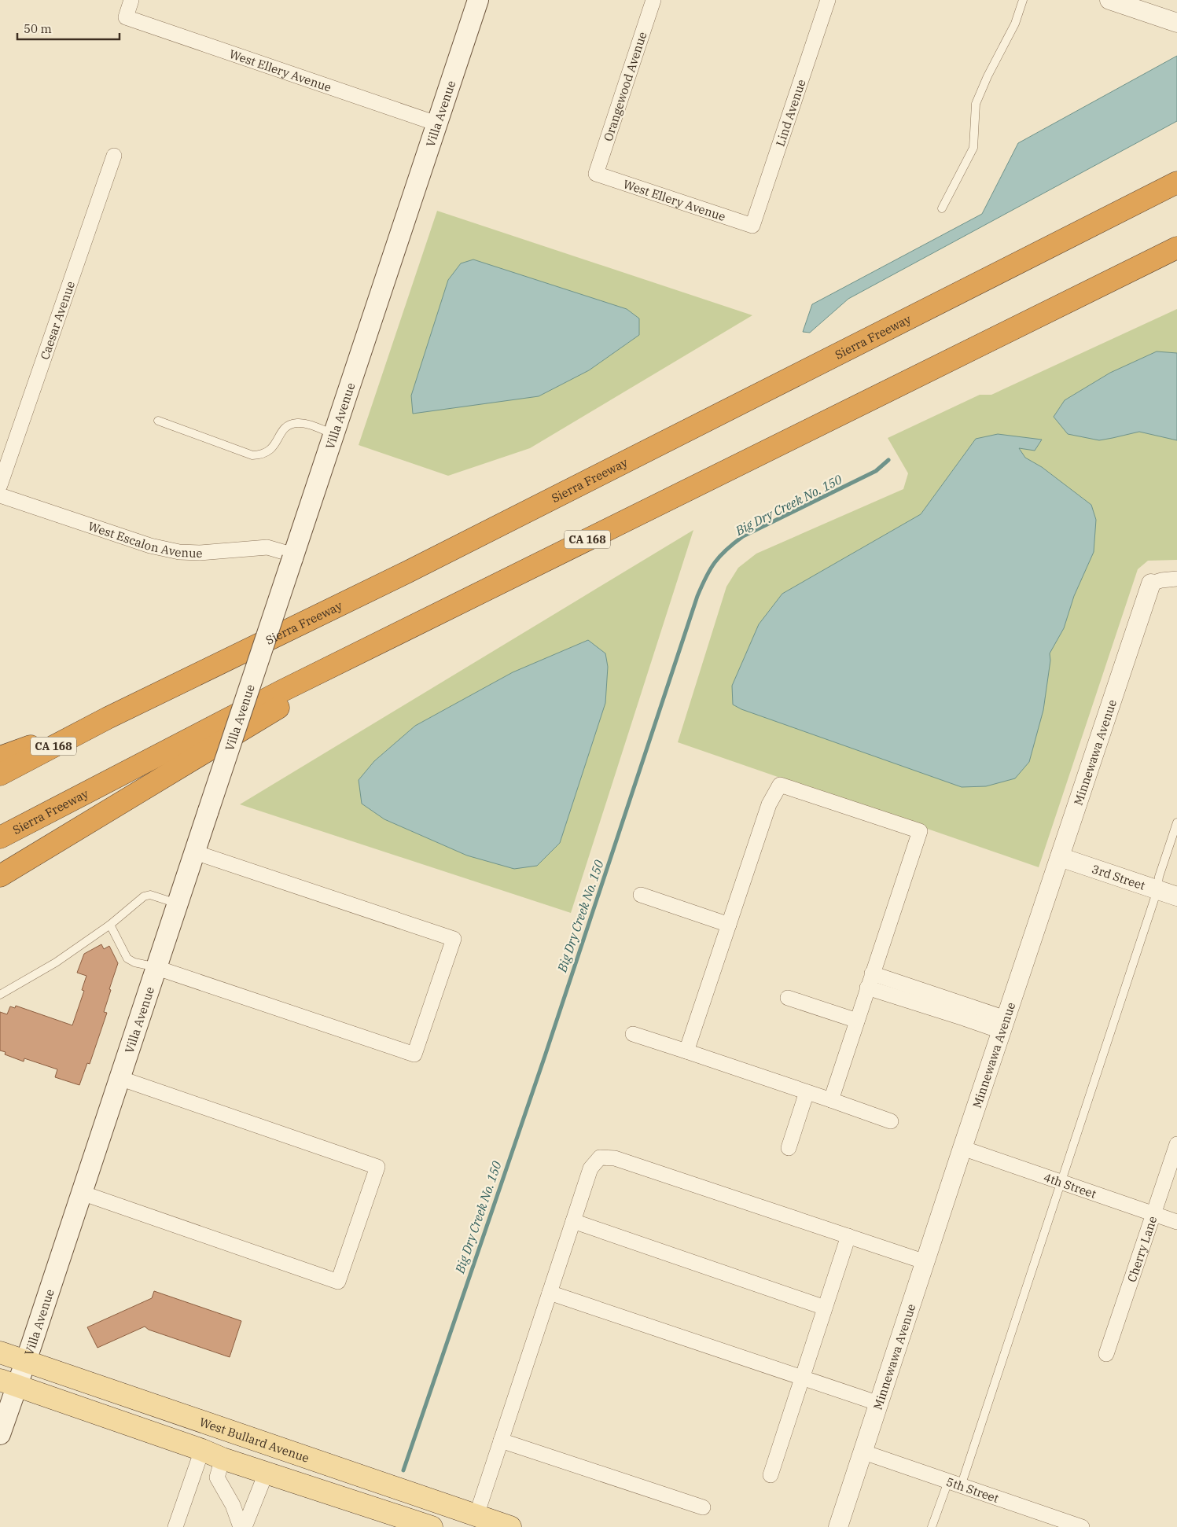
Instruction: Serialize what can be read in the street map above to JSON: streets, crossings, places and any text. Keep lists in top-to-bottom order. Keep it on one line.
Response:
{"streets":{"highway":["Sierra Freeway","CA 168"],"main road":["Villa Avenue","West Bullard Avenue"],"street":["West Ellery Avenue","Orangewood Avenue","Lind Avenue","Caesar Avenue","West Escalon Avenue","Minnewawa Avenue","3rd Street","4th Street","Cherry Lane","5th Street"]},"crossings":[["West Ellery Avenue","Orangewood Avenue"],["West Ellery Avenue","Villa Avenue"],["West Ellery Avenue","Lind Avenue"],["Villa Avenue","West Escalon Avenue"],["Villa Avenue","West Bullard Avenue"],["Minnewawa Avenue","3rd Street"],["Minnewawa Avenue","4th Street"],["Minnewawa Avenue","5th Street"],["4th Street","Cherry Lane"]],"water":["Big Dry Creek No. 150"],"scale_bar":"50 m"}
